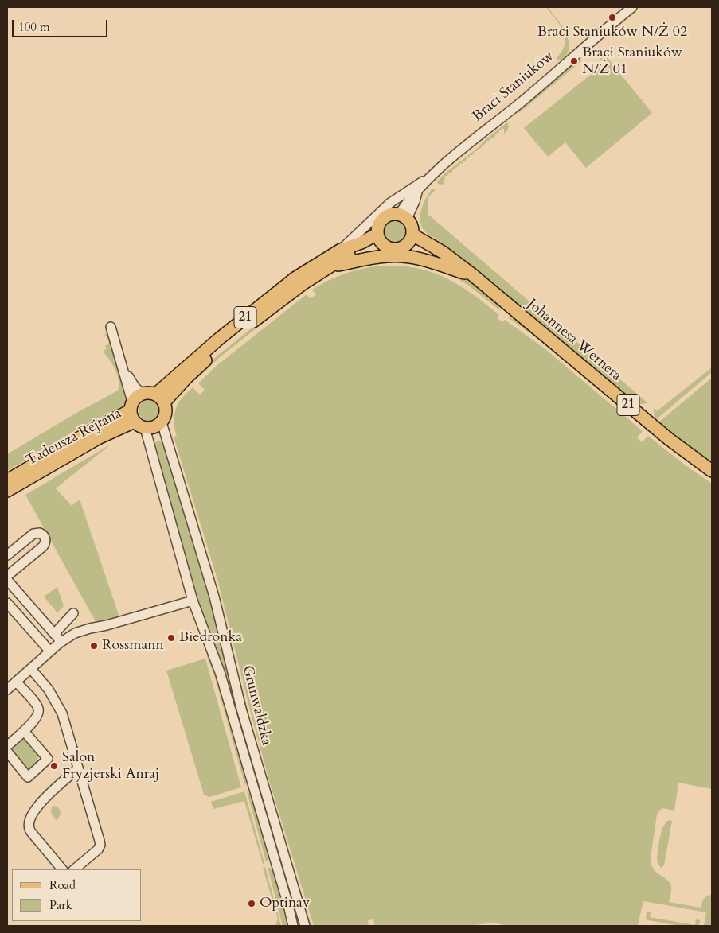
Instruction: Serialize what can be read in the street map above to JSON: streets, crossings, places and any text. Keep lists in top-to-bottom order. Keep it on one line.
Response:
{"streets":{"main road":["21","Johannesa Wernera","Tadeusza Rejtana"],"street":["Braci Staniuków","Grunwaldzka"]},"crossings":[["Braci Staniuków","21"],["Braci Staniuków","Johannesa Wernera"],["21","Johannesa Wernera"],["21","Tadeusza Rejtana"],["21","Grunwaldzka"],["Tadeusza Rejtana","Grunwaldzka"]],"places":["Braci Staniuków N/Ż 02","Braci Staniuków N/Ż 01","Biedronka","Rossmann","Salon Fryzjerski Anraj","Optinav"],"legend":["Road","Park"],"scale_bar":"100 m"}
